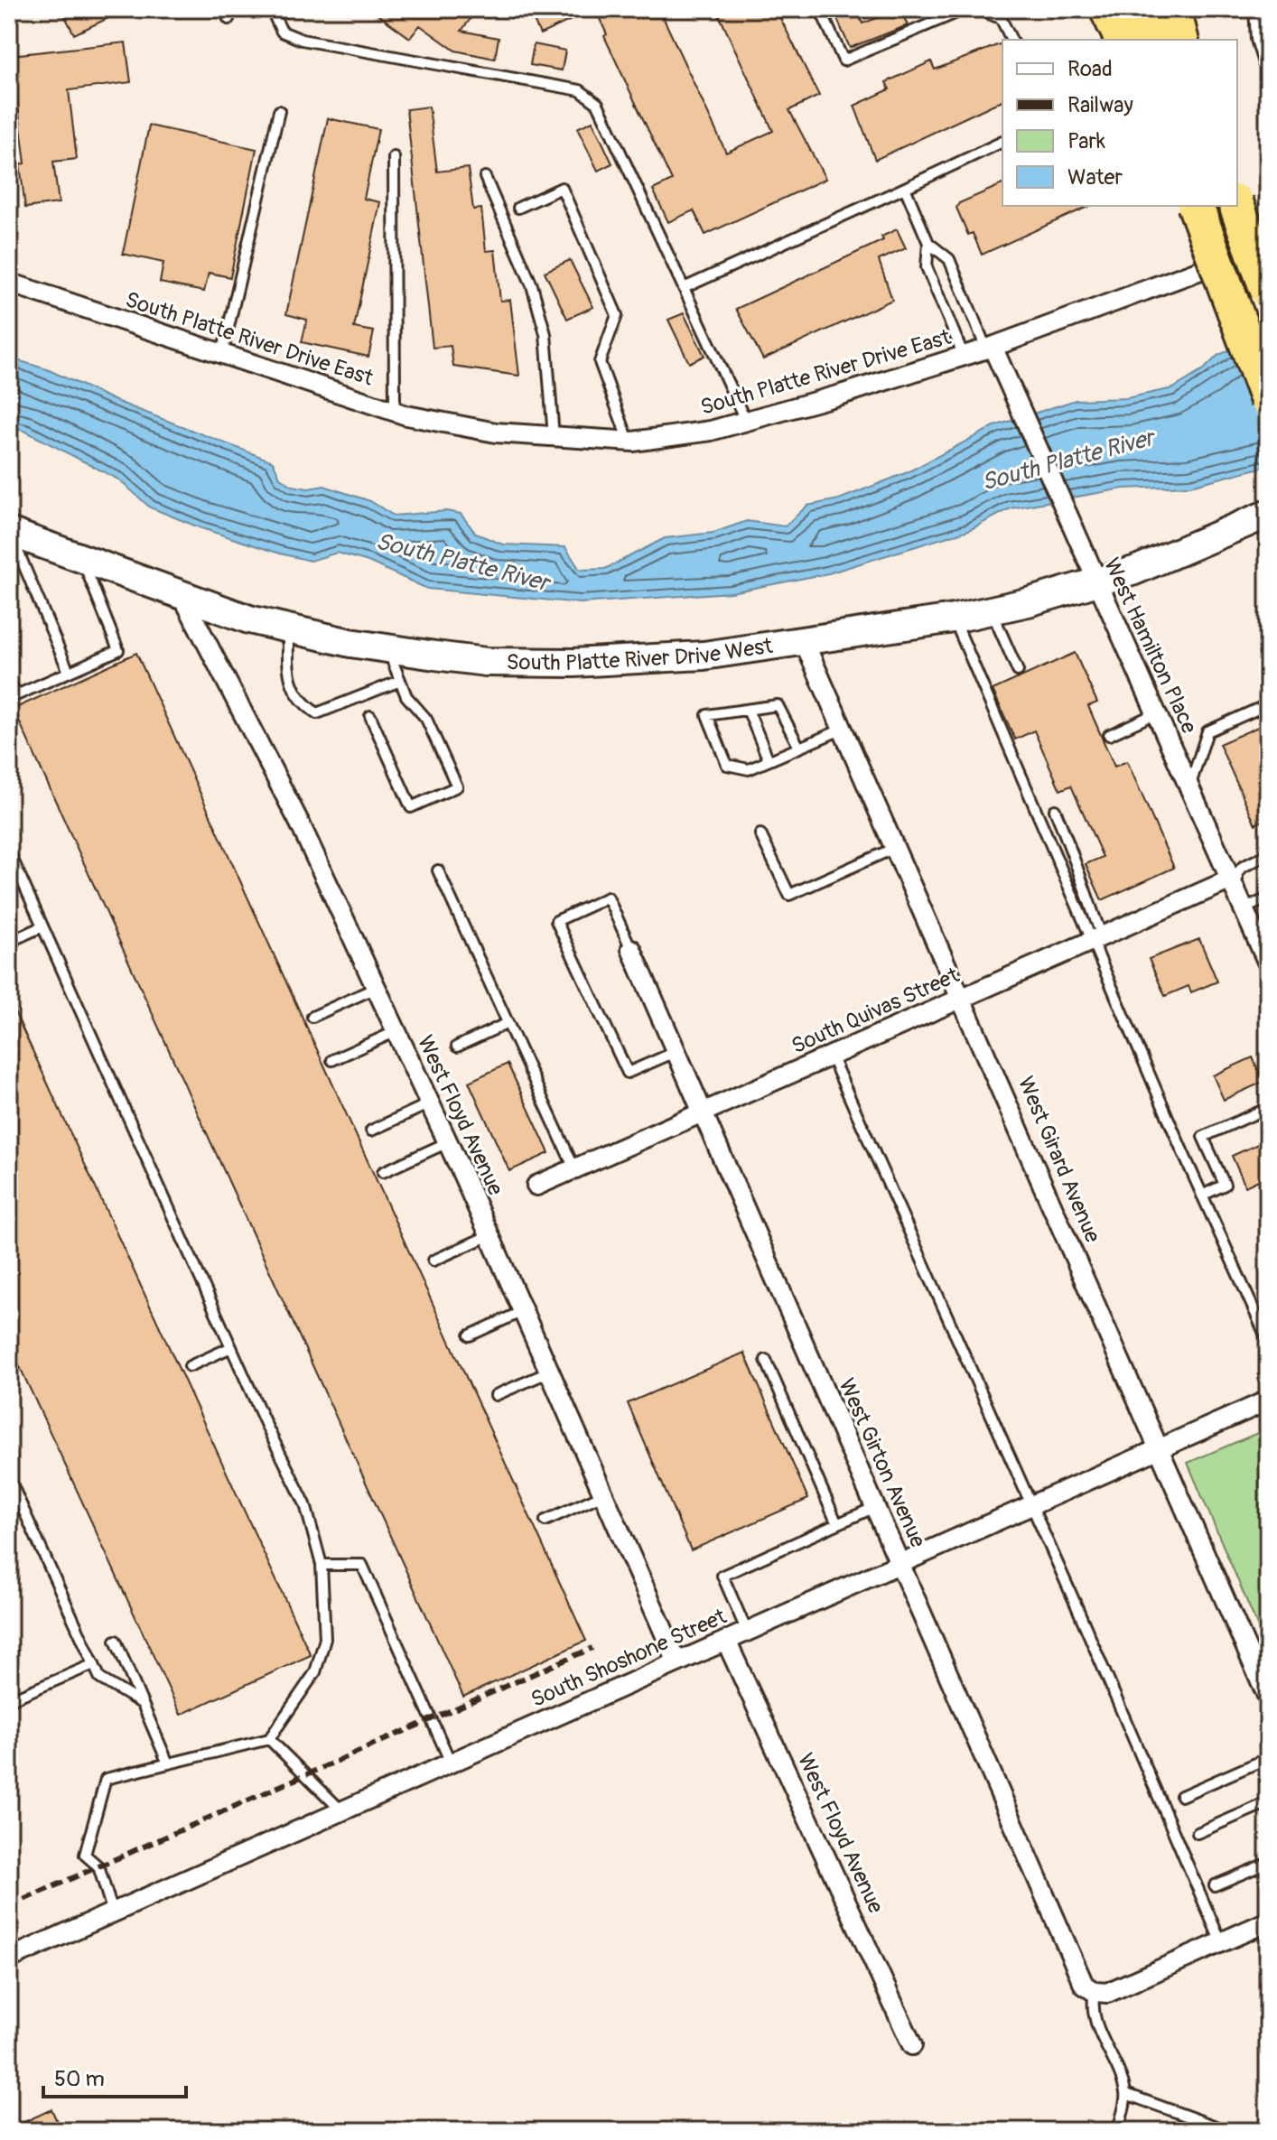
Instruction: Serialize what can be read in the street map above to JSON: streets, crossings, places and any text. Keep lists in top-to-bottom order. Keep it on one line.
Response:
{"streets":{"street":["South Platte River Drive East","West Hamilton Place","South Platte River Drive West","South Quivas Street","West Floyd Avenue","West Girard Avenue","West Girton Avenue","South Shoshone Street"]},"crossings":[["South Platte River Drive East","West Hamilton Place"],["West Hamilton Place","South Platte River Drive West"],["West Hamilton Place","South Quivas Street"],["South Platte River Drive West","West Floyd Avenue"],["South Platte River Drive West","West Girard Avenue"],["South Quivas Street","West Girard Avenue"],["South Quivas Street","West Girton Avenue"],["West Floyd Avenue","South Shoshone Street"],["West Girard Avenue","South Shoshone Street"],["West Girton Avenue","South Shoshone Street"]],"water":["South Platte River"],"legend":["Road","Railway","Park","Water"],"scale_bar":"50 m"}
